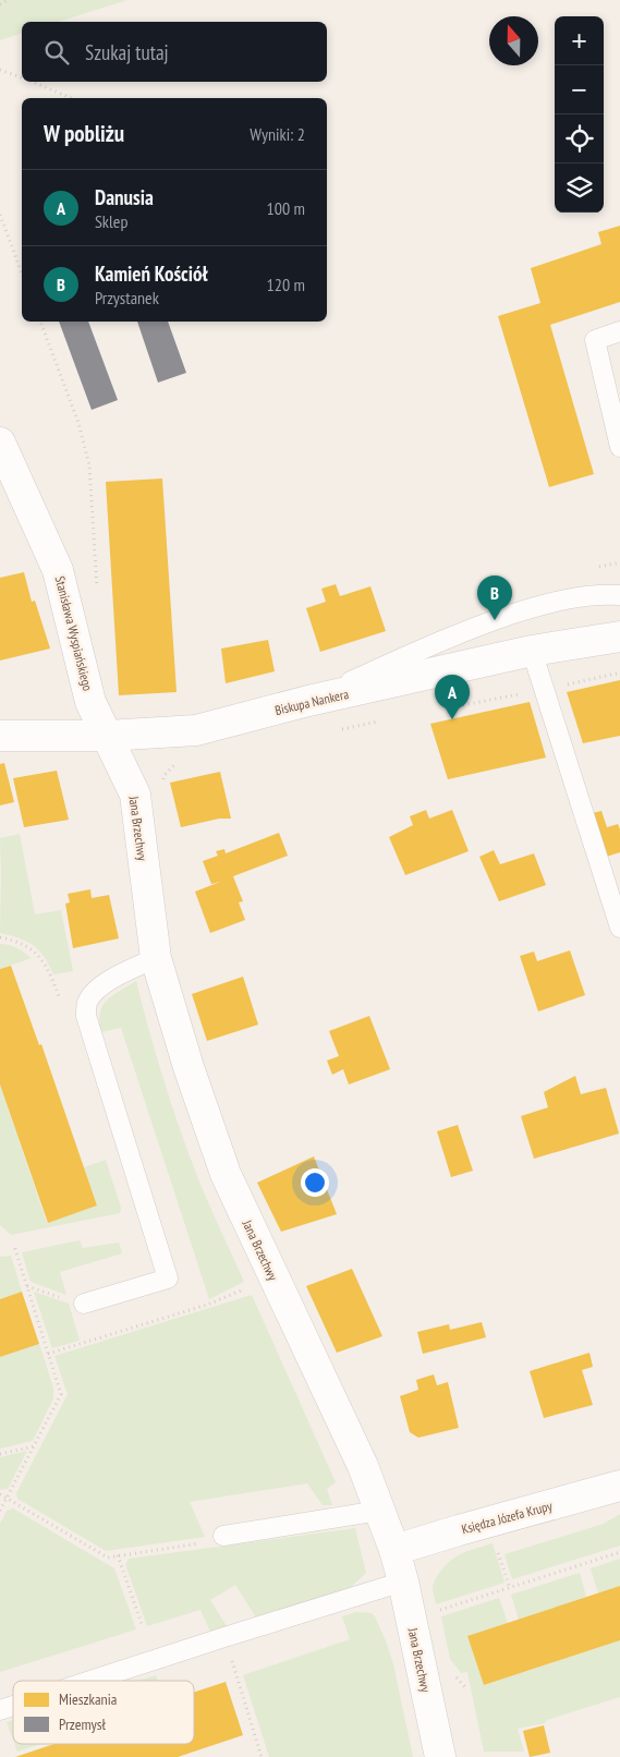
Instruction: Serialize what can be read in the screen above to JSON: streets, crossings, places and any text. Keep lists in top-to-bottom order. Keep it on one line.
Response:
{"streets":{"street":["Stanisława Wyspiańskiego","Biskupa Nankera","Jana Brzechwy","Księdza Józefa Krupy"]},"crossings":[["Stanisława Wyspiańskiego","Biskupa Nankera"],["Stanisława Wyspiańskiego","Jana Brzechwy"],["Biskupa Nankera","Jana Brzechwy"],["Jana Brzechwy","Księdza Józefa Krupy"]],"legend":["Mieszkania","Przemysł"],"north":"top","page":{"map_buttons":["+","−"],"search":"Szukaj tutaj","heading":["W pobliżu","Wyniki: 2"],"list":[{"mark":"A","name":"Danusia","note":"Sklep","value":"100 m"},{"mark":"B","name":"Kamień Kościół","note":"Przystanek","value":"120 m"}],"pins":["B","A"]}}
